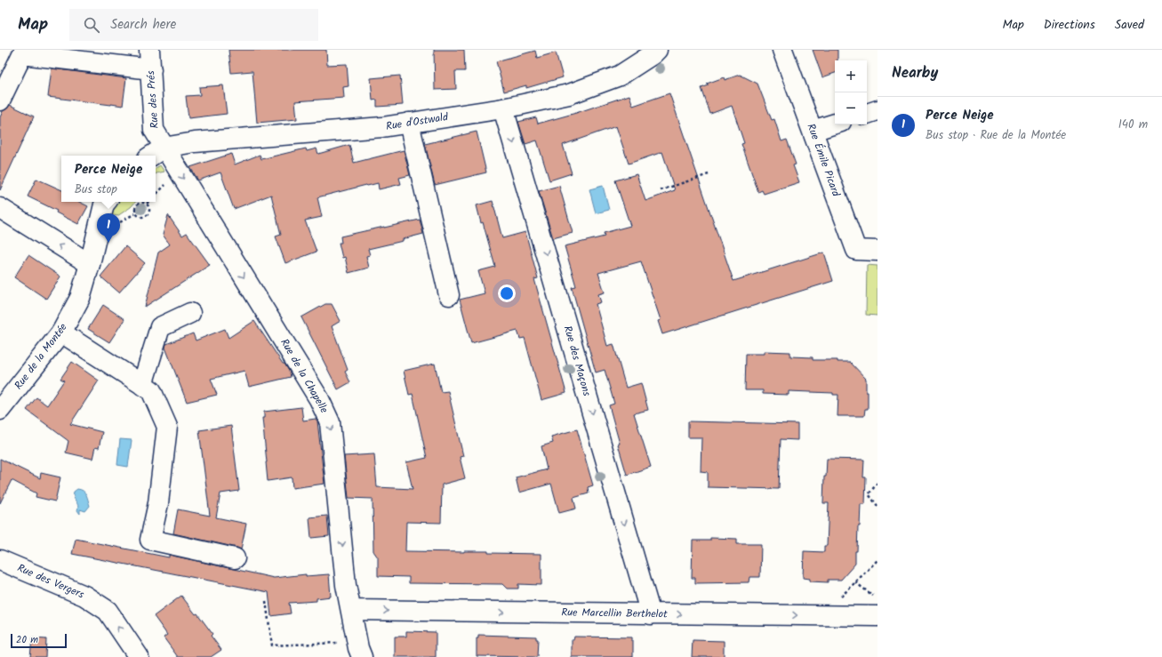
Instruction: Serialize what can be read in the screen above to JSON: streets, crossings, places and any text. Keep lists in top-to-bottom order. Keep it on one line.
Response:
{"streets":{"street":["Rue des Prés","Rue d'Ostwald","Rue Émile Picard","Rue de la Montée","Rue des Maçons","Rue de la Chapelle","Rue des Vergers","Rue Marcellin Berthelot"]},"crossings":[["Rue des Prés","Rue d'Ostwald"],["Rue des Prés","Rue de la Chapelle"],["Rue d'Ostwald","Rue des Maçons"],["Rue d'Ostwald","Rue de la Chapelle"],["Rue des Maçons","Rue Marcellin Berthelot"],["Rue de la Chapelle","Rue Marcellin Berthelot"]],"one_way":["Rue de la Chapelle","Rue des Vergers","Rue Marcellin Berthelot"],"scale_bar":"20 m","page":{"header":"Map","search":"Search here","nav":["Map","Directions","Saved"],"heading":"Nearby","map_buttons":["+","−"],"list":[{"mark":"1","name":"Perce Neige","note":"Bus stop · Rue de la Montée","value":"140 m"}],"popup":["Perce Neige","Bus stop"],"pins":"1","scale":"20 m"}}
